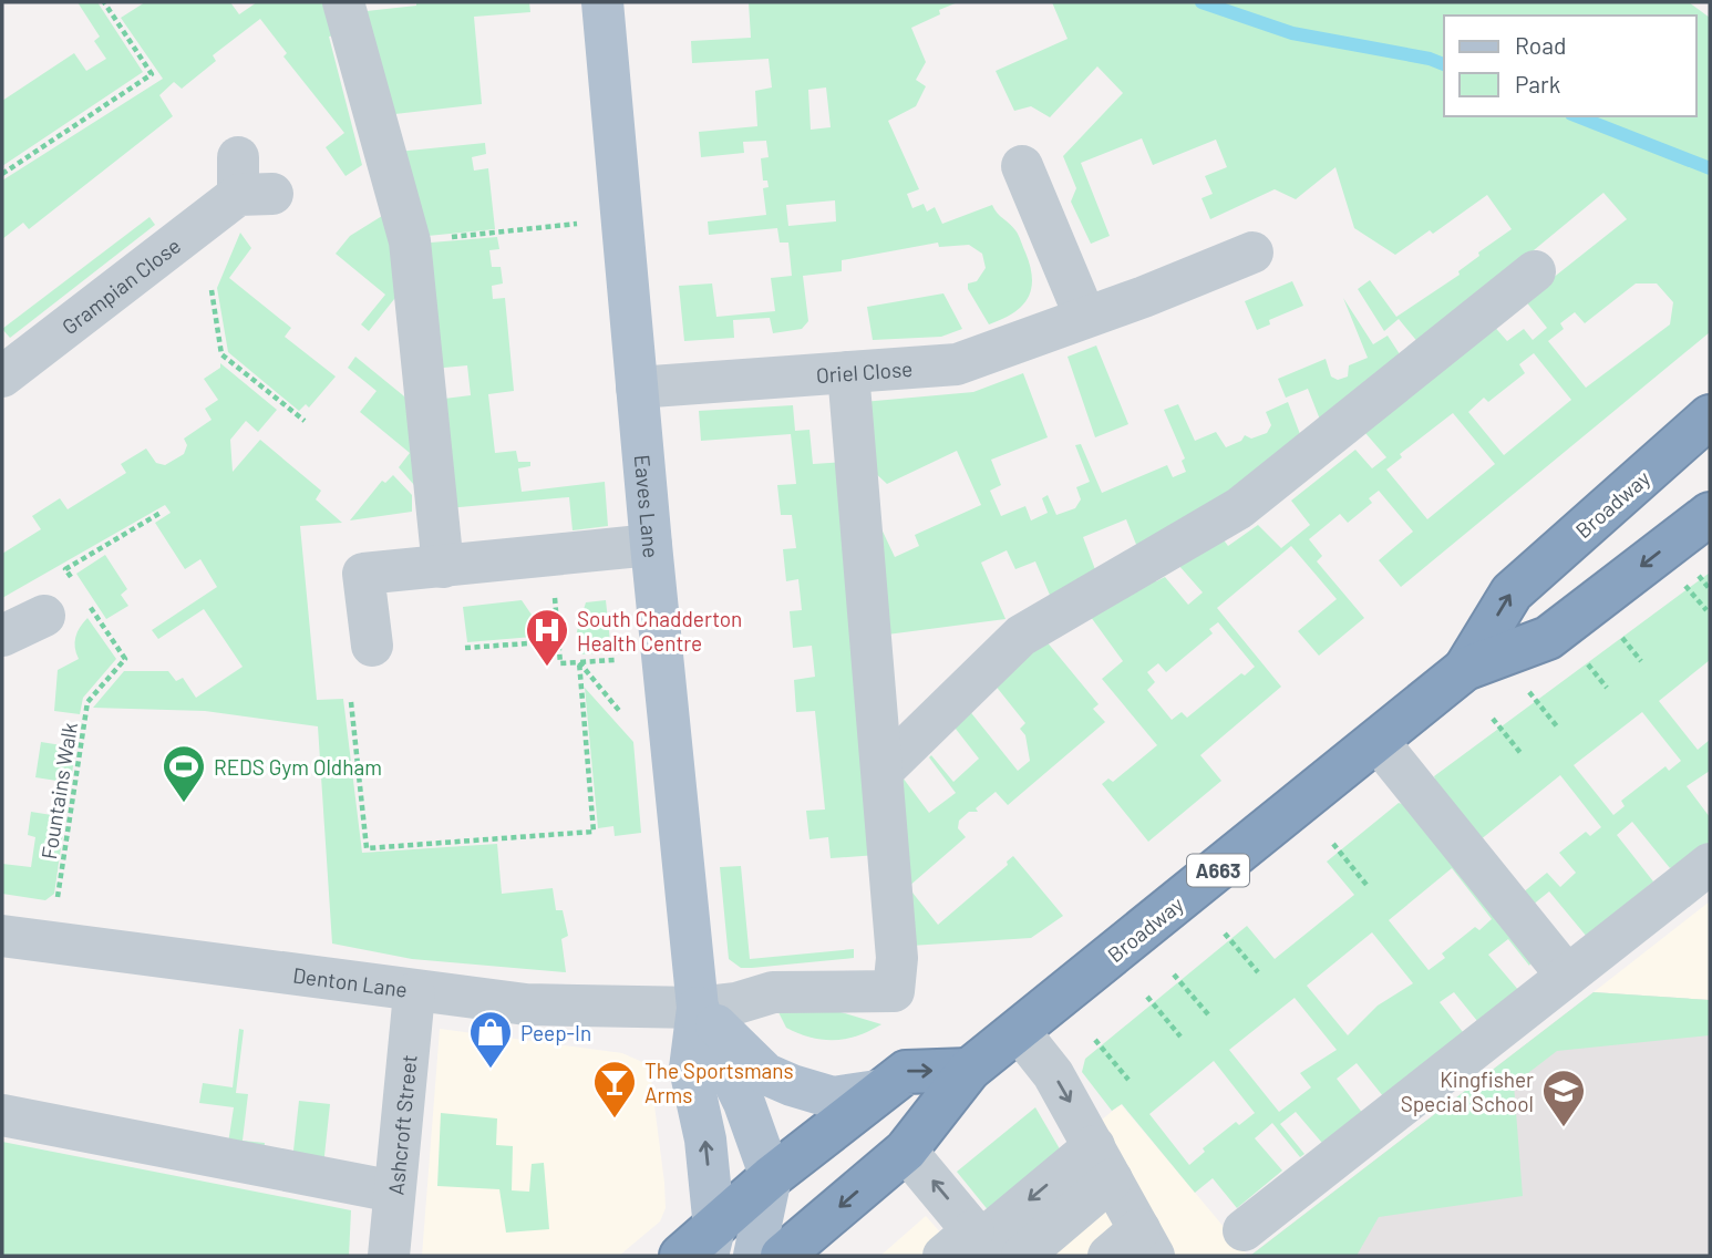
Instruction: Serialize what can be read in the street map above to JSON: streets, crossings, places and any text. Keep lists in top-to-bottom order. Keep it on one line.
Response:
{"streets":{"highway":["Broadway","A663"],"main road":["Eaves Lane"],"street":["Grampian Close","Oriel Close","Denton Lane","Ashcroft Street"],"path":["Fountains Walk"]},"crossings":[["Oriel Close","Eaves Lane"],["Eaves Lane","Denton Lane"],["Denton Lane","Ashcroft Street"]],"places":{"hospital":["South Chadderton Health Centre"],"sports":["REDS Gym Oldham"],"shop":["Peep-In"],"bar":["The Sportsmans Arms"],"school or university":["Kingfisher Special School"]},"legend":["Road","Park"]}
